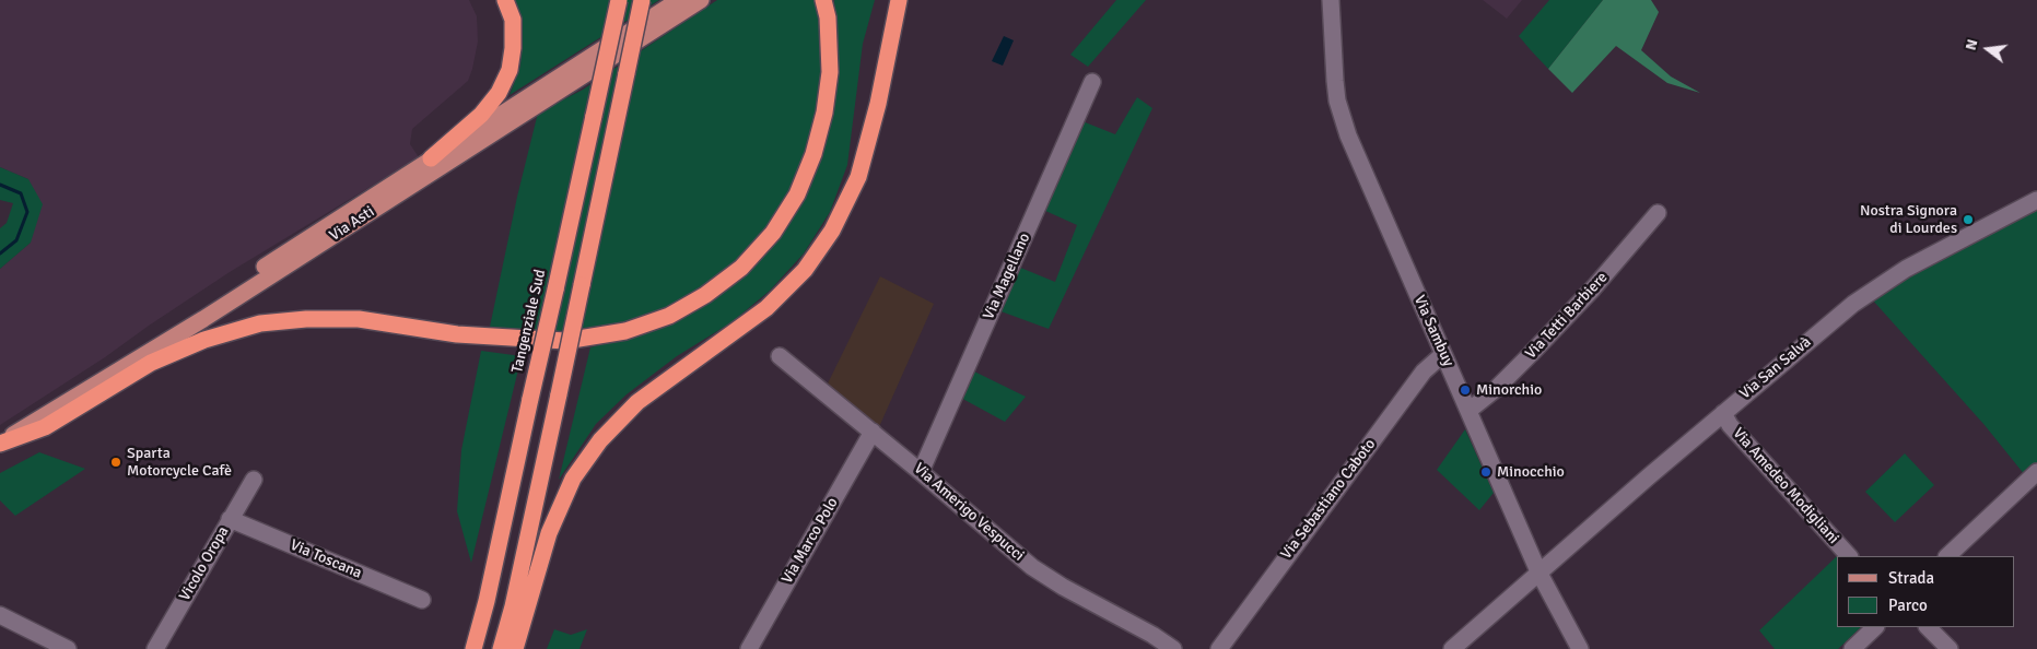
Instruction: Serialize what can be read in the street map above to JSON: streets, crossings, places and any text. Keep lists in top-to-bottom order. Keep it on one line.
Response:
{"streets":{"highway":["Tangenziale Sud"],"main road":["Via Asti"],"street":["Via Magellano","Via Tetti Barbiere","Via Sambuy","Via San Salvà","Via Amedeo Modigliani","Via Sebastiano Caboto","Via Amerigo Vespucci","Via Marco Polo","Via Toscana","Vicolo Oropa"]},"crossings":[["Via Magellano","Via Amerigo Vespucci"],["Via Tetti Barbiere","Via Sambuy"],["Via Sambuy","Via San Salvà"],["Via Sambuy","Via Sebastiano Caboto"],["Via San Salvà","Via Amedeo Modigliani"],["Via Amerigo Vespucci","Via Marco Polo"],["Via Toscana","Vicolo Oropa"]],"places":["Nostra Signora di Lourdes","Minorchio","Sparta Motorcycle Cafè","Minocchio"],"legend":["Strada","Parco"],"north":"left"}
